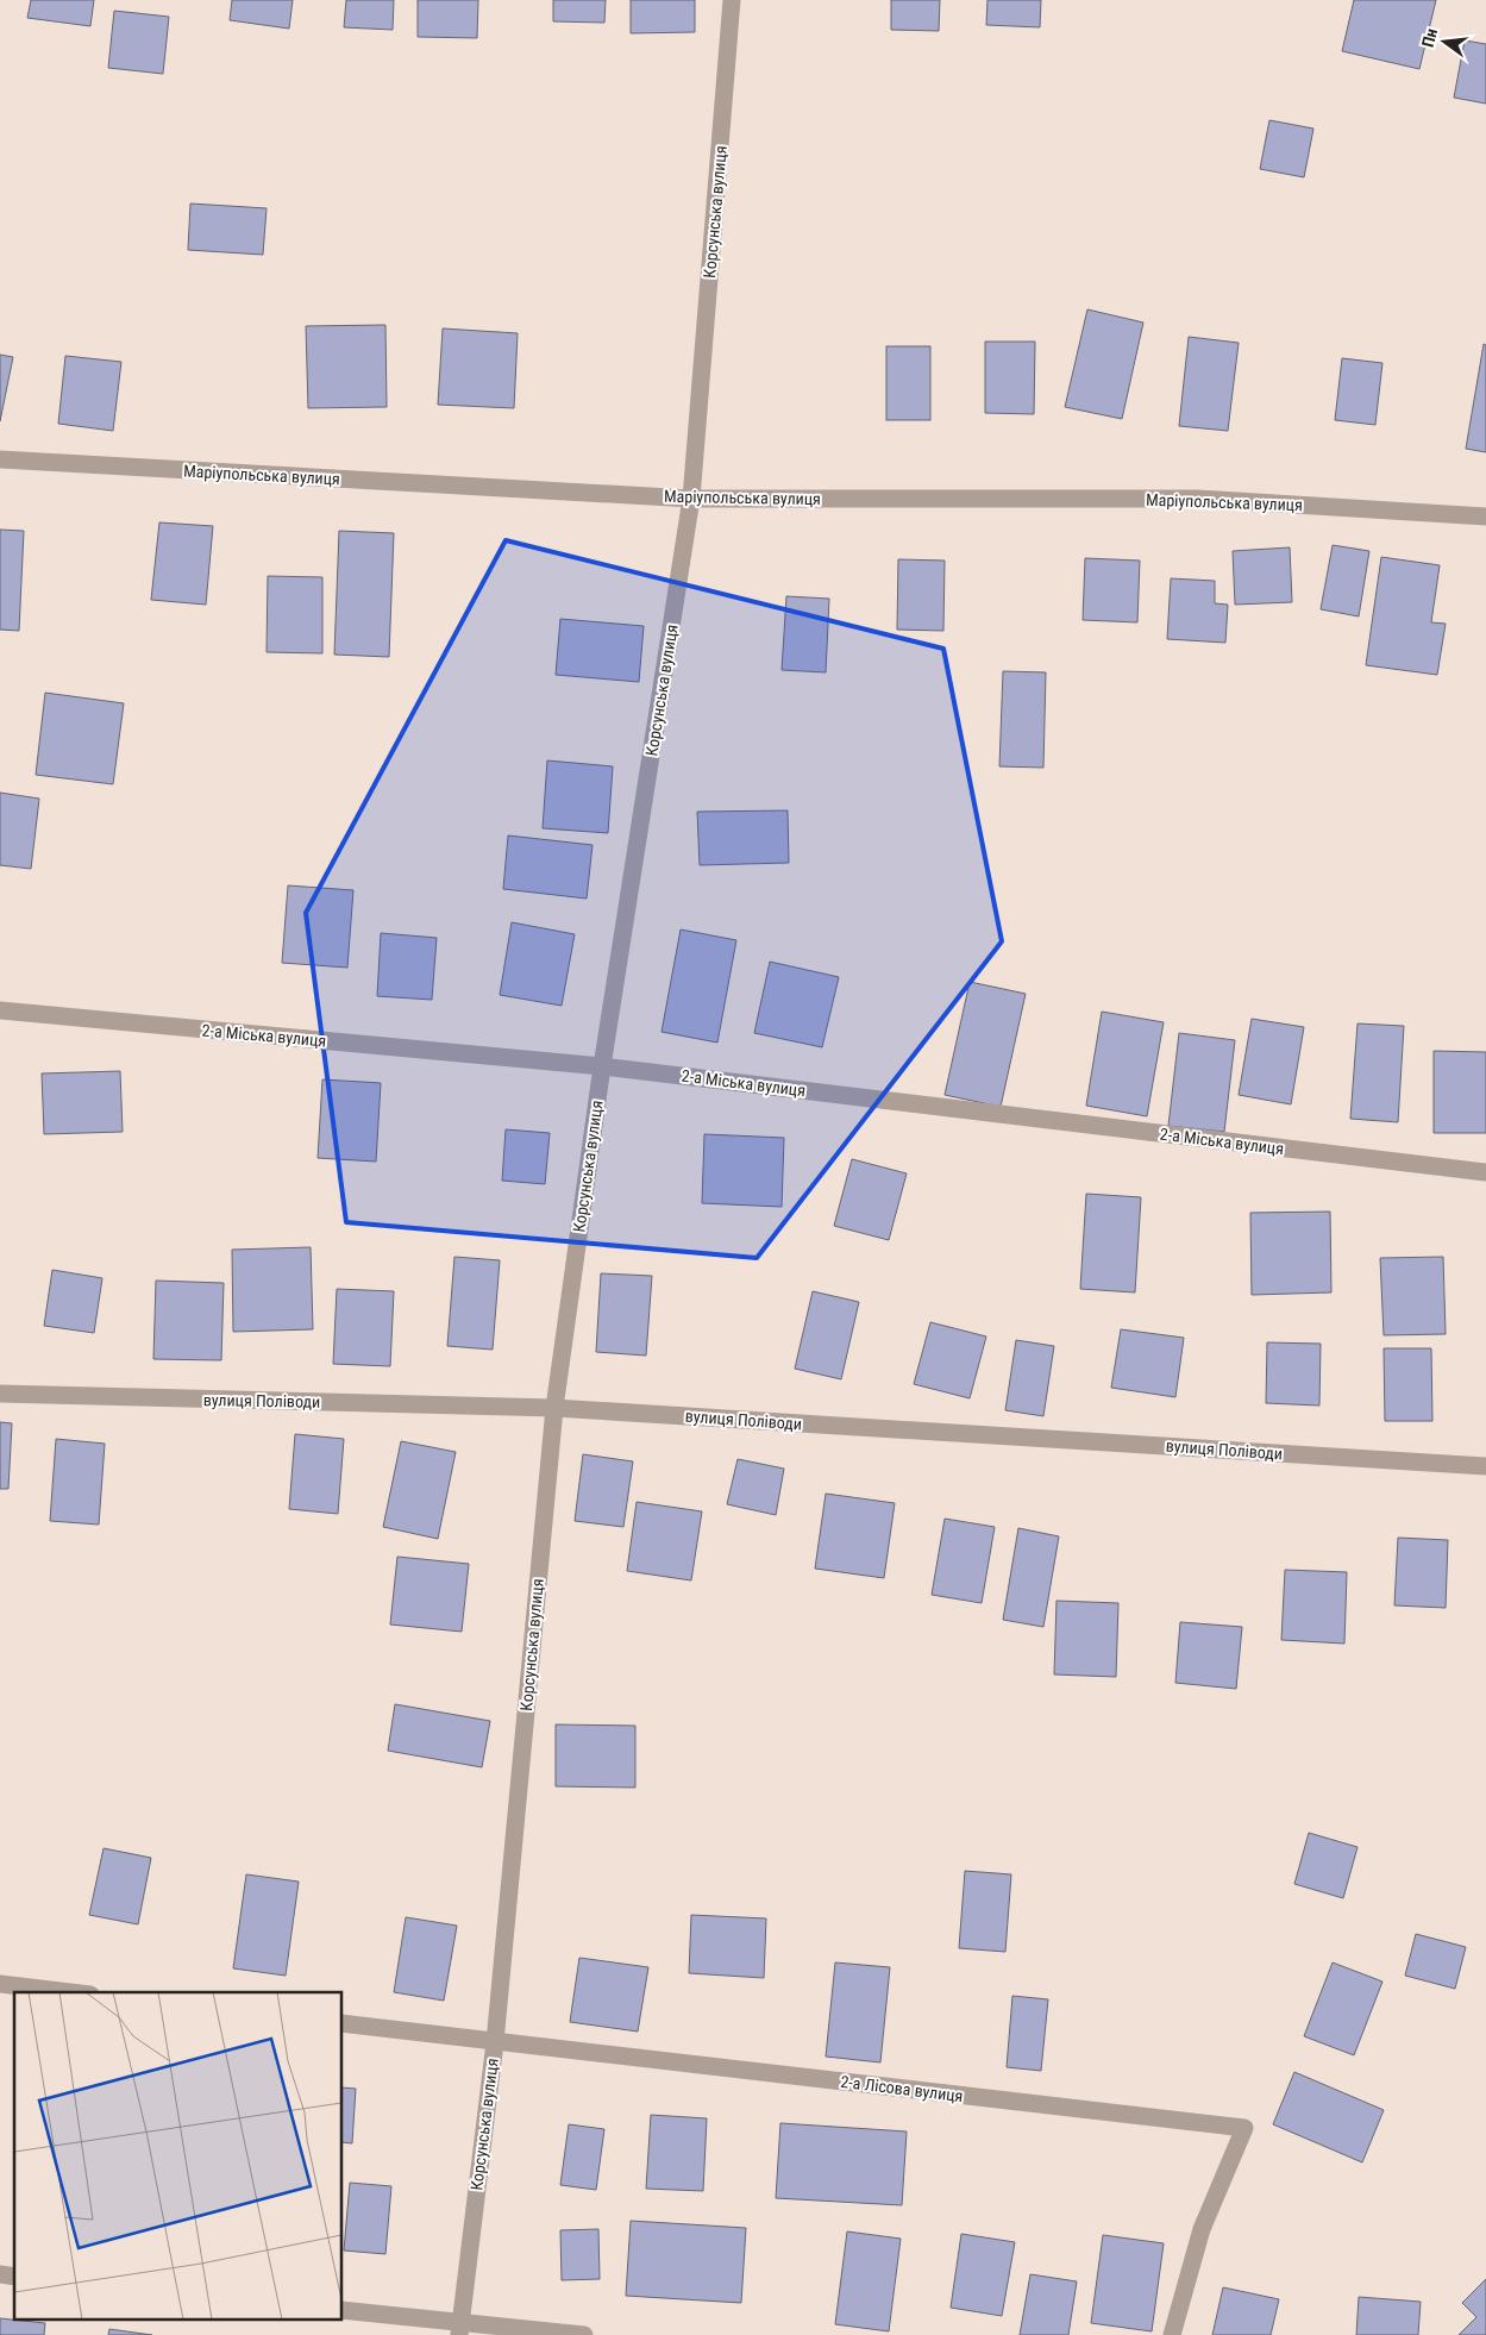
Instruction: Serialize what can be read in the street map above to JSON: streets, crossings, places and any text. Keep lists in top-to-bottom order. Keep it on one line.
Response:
{"streets":{"street":["Корсунська вулиця","Маріупольська вулиця","2-а Міська вулиця","вулиця Поліводи","2-а Лісова вулиця"]},"crossings":[["Корсунська вулиця","Маріупольська вулиця"],["Корсунська вулиця","2-а Міська вулиця"],["Корсунська вулиця","вулиця Поліводи"],["Корсунська вулиця","2-а Лісова вулиця"]],"north":"left"}
